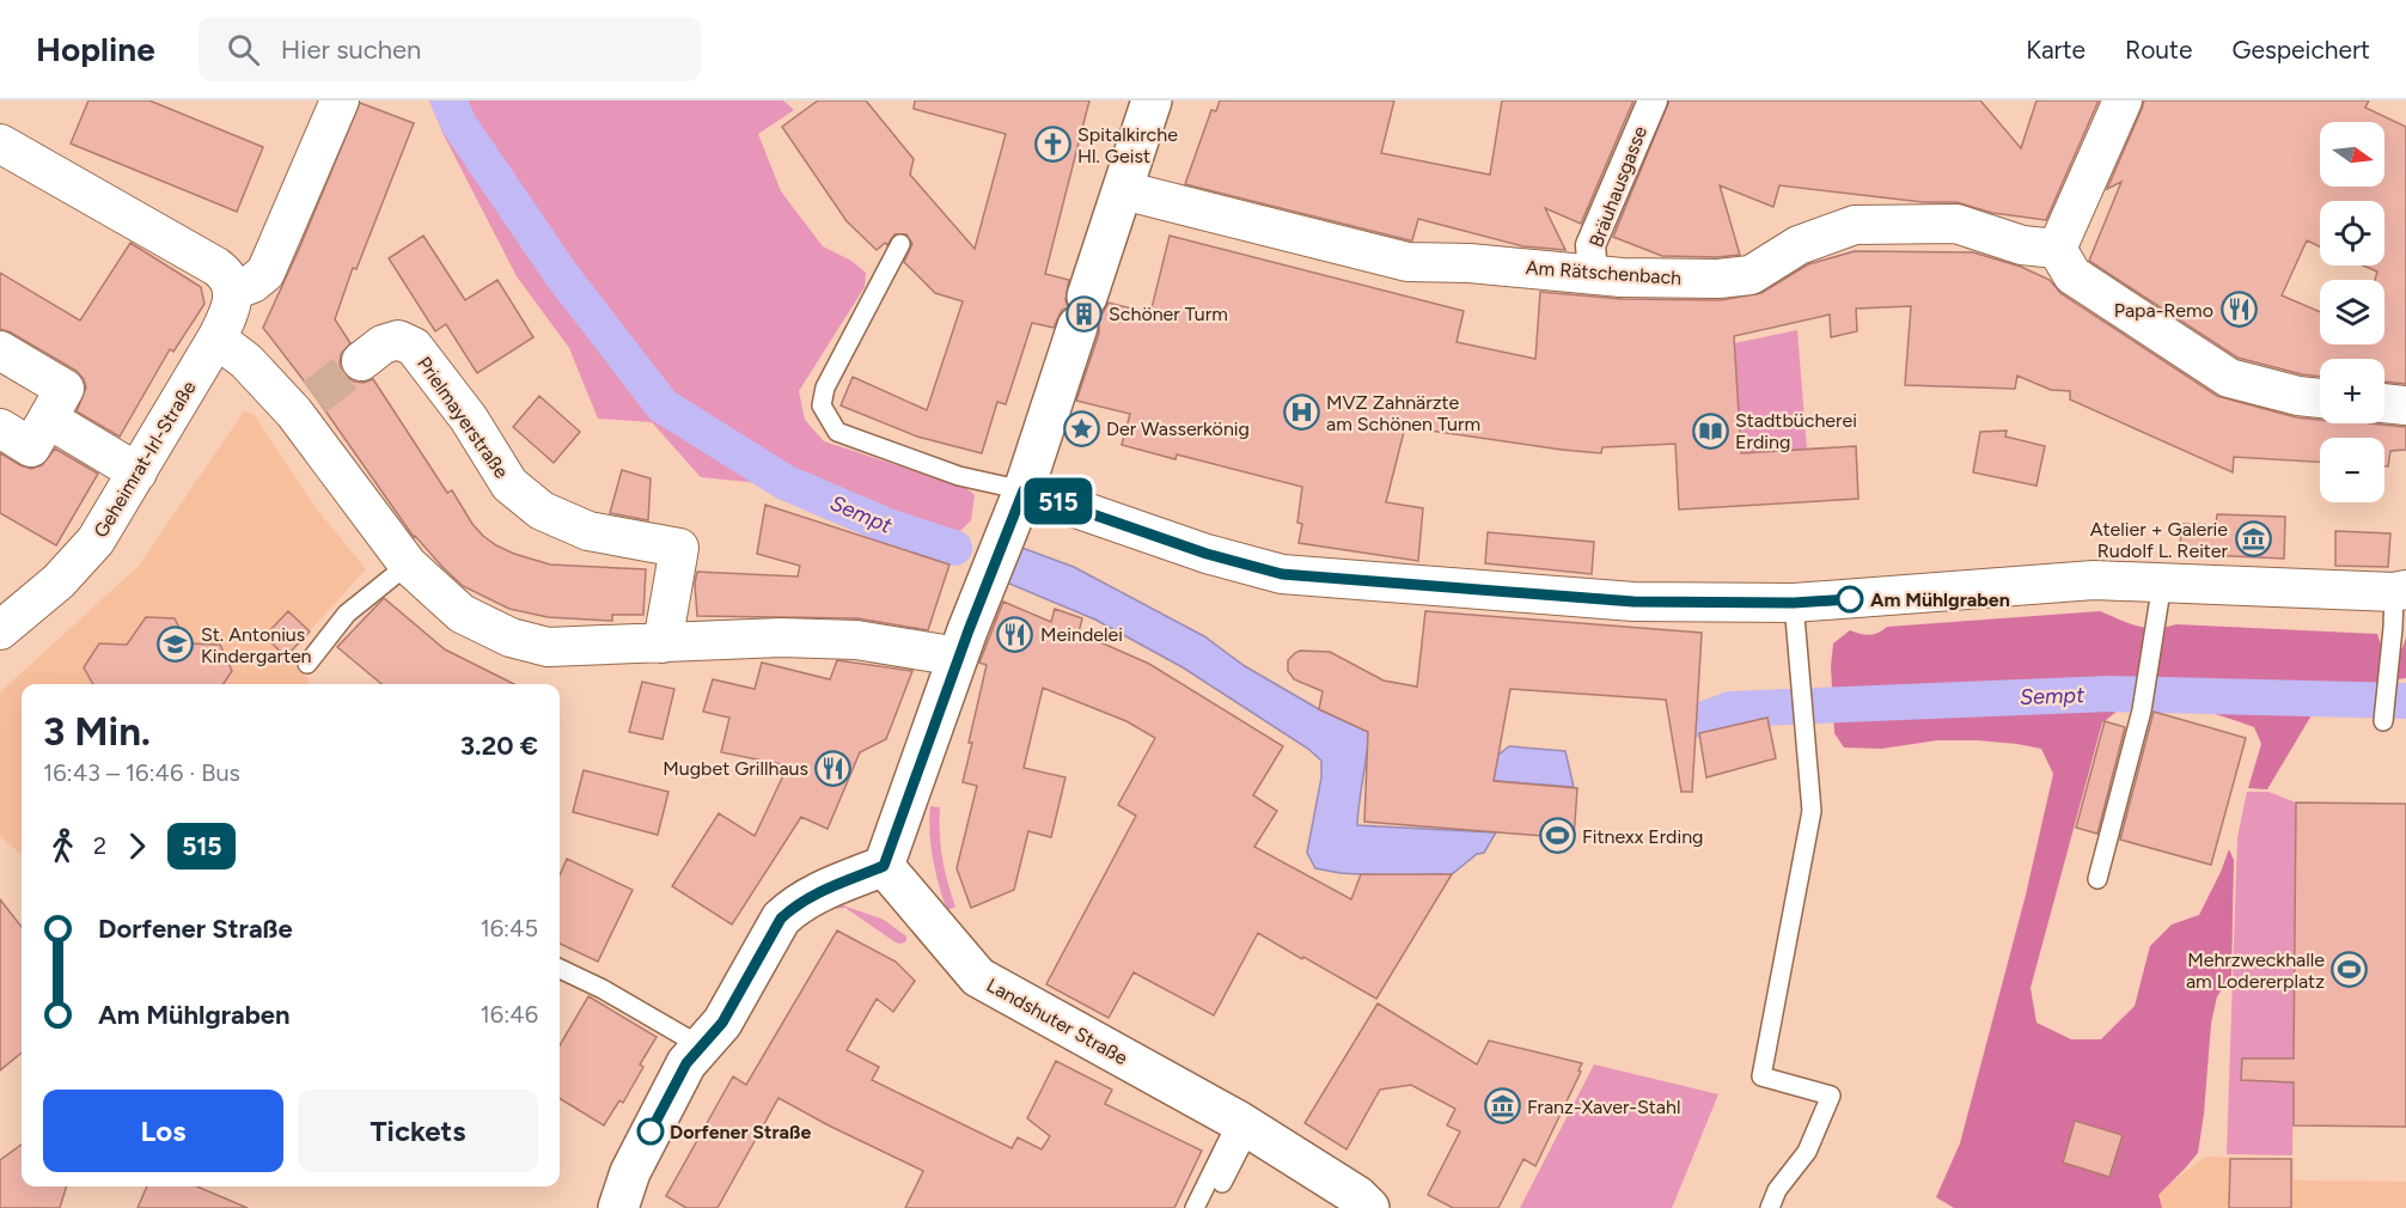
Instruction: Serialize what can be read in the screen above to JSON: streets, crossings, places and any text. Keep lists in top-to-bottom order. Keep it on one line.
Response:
{"streets":{"street":["Bräuhausgasse","Am Rätschenbach","Prielmayerstraße","Geheimrat-Irl-Straße","Landshuter Straße"]},"crossings":[["Bräuhausgasse","Am Rätschenbach"]],"water":["Sempt"],"places":{"church":["Spitalkirche Hl. Geist"],"restaurant":["Papa-Remo","Meindelei","Mugbet Grillhaus"],"building":["Schöner Turm"],"hospital":["MVZ Zahnärzte am Schönen Turm"],"place":["Der Wasserkönig"],"library":["Stadtbücherei Erding"],"museum":["Atelier + Galerie Rudolf L. Reiter","Franz-Xaver-Stahl"],"other":["Am Mühlgraben","Dorfener Straße"],"school or university":["St. Antonius Kindergarten"],"sports":["Fitnexx Erding","Mehrzweckhalle am Lodererplatz"]},"lines":["bus line 515"],"north":"right","page":{"header":"Hopline","search":"Hier suchen","nav":["Karte","Route","Gespeichert"],"on_map":"515","map_buttons":["+","−"],"heading":["3 Min.","16:43 – 16:46 · Bus","3.20 €"],"legs":["2","515"],"list":[{"name":"Dorfener Straße","value":"16:45"},{"name":"Am Mühlgraben","value":"16:46"}],"buttons":["Los","Tickets"]}}
